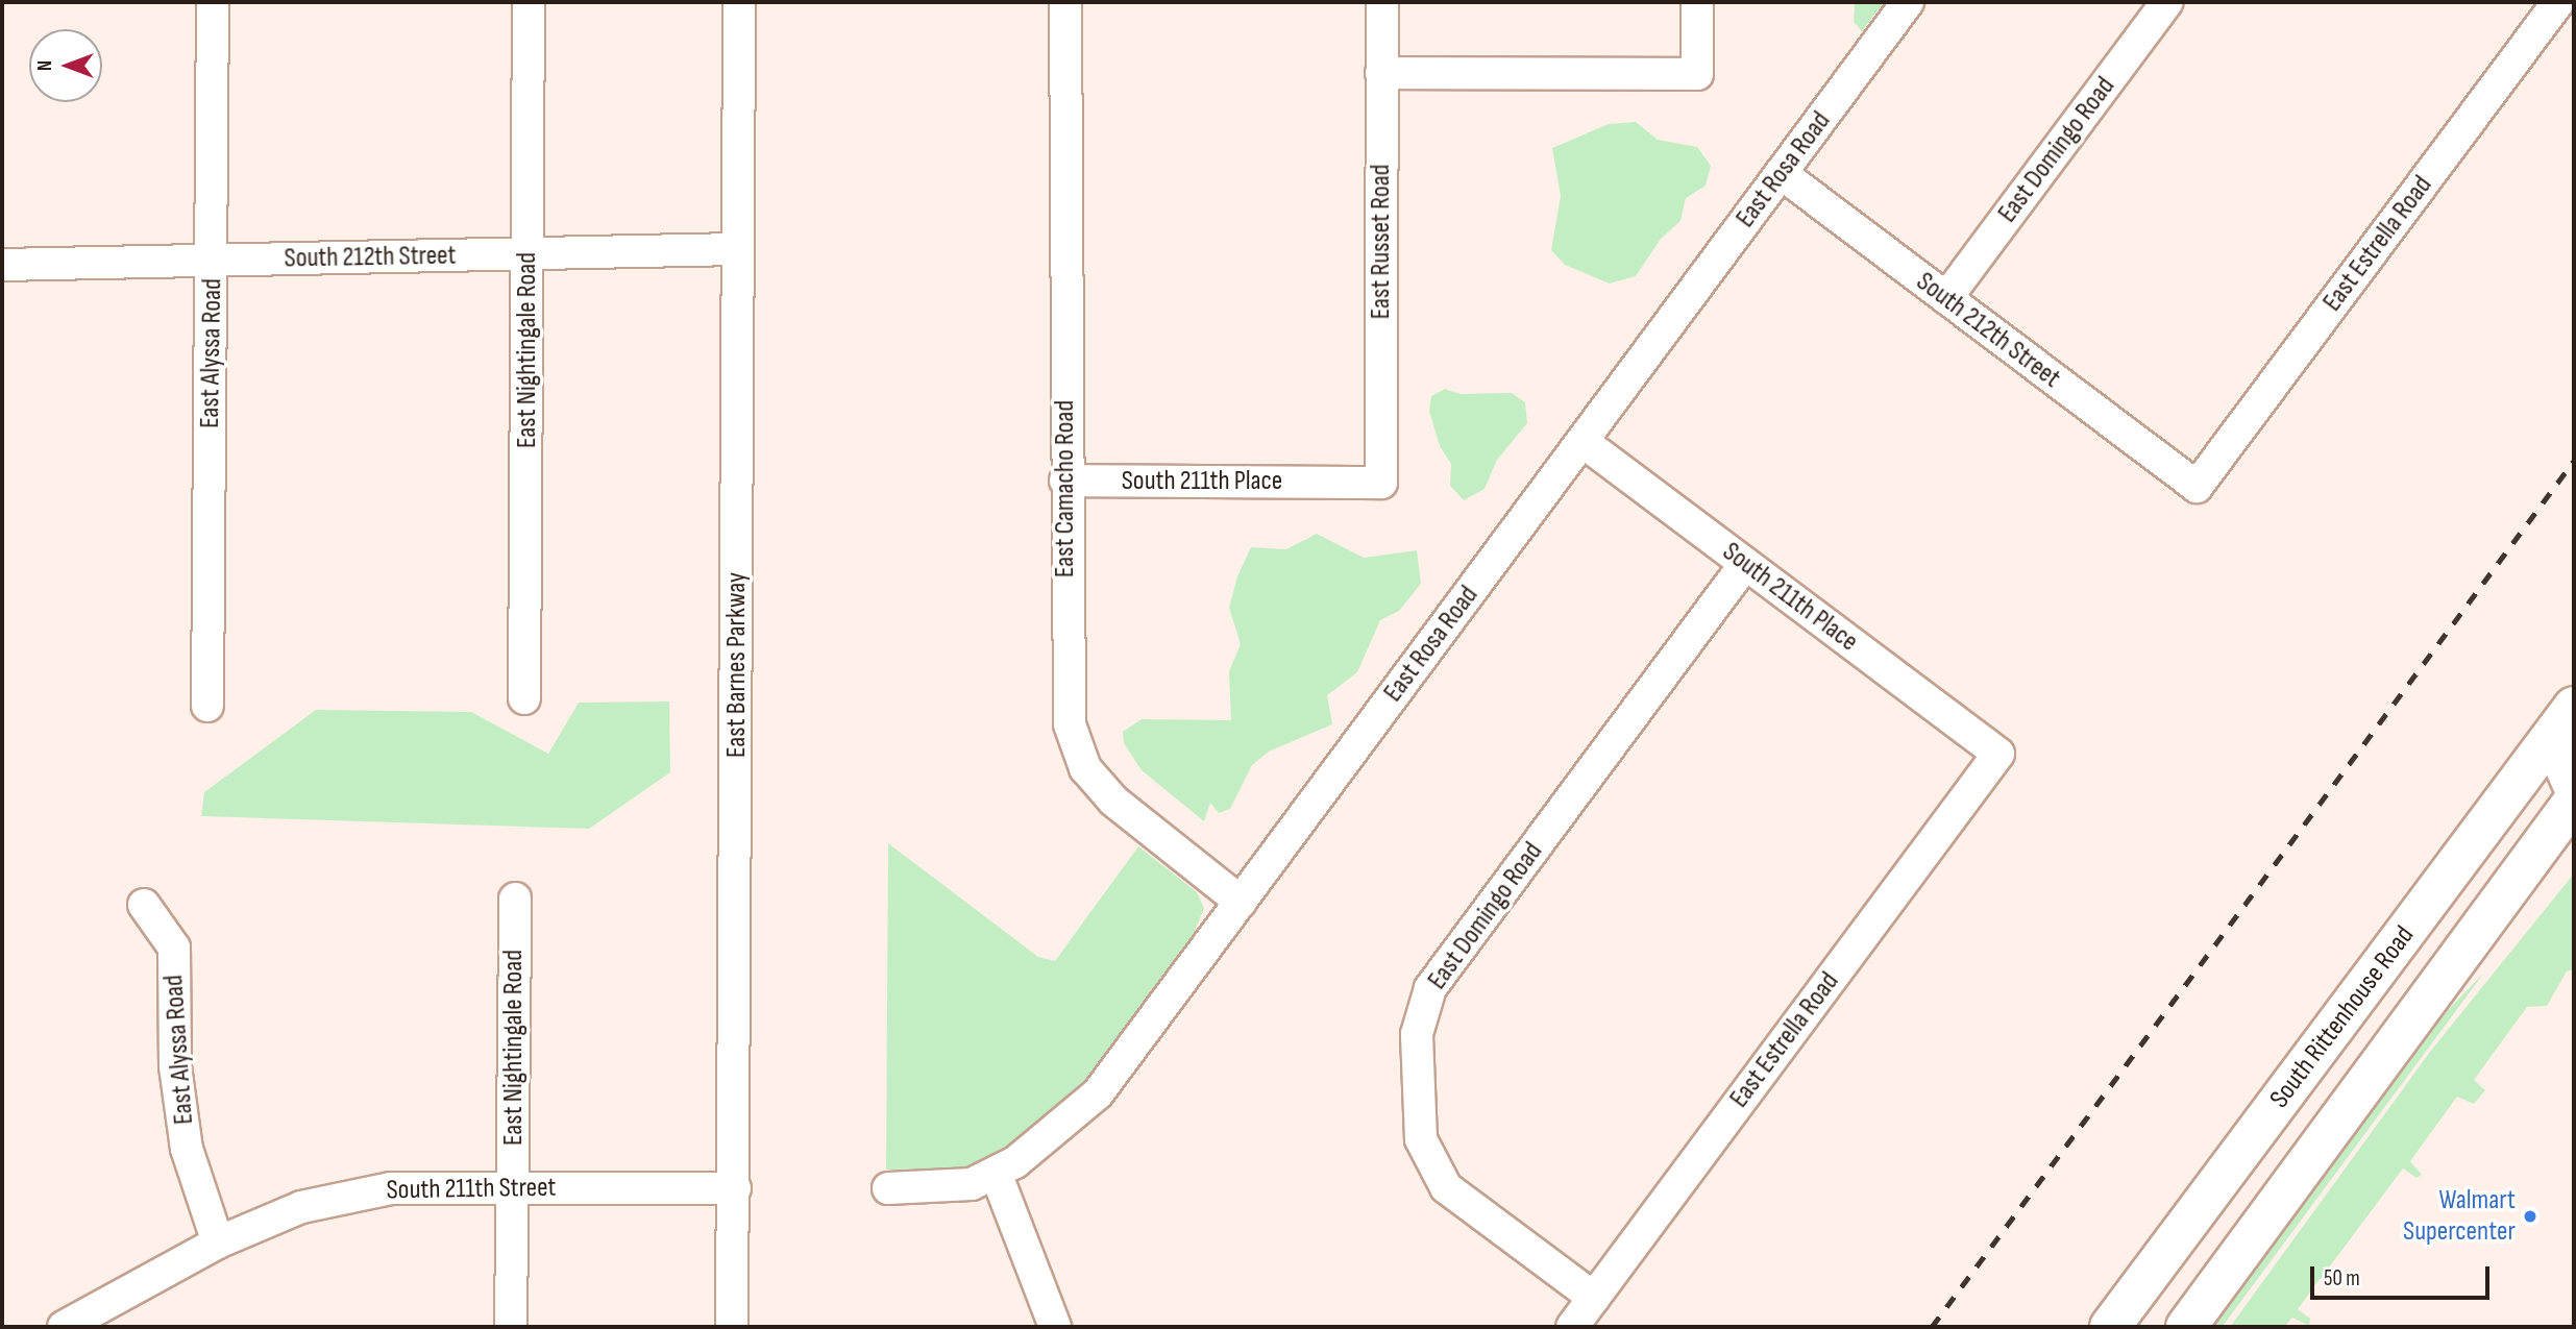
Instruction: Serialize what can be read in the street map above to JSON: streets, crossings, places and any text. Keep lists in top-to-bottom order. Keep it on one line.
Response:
{"streets":{"main road":["South Rittenhouse Road"],"street":["East Domingo Road","East Rosa Road","East Russet Road","East Estrella Road","South 212th Street","East Nightingale Road","East Alyssa Road","South 211th Place","East Camacho Road","East Barnes Parkway","South 211th Street"]},"crossings":[["East Domingo Road","East Estrella Road"],["East Domingo Road","South 212th Street"],["East Domingo Road","South 211th Place"],["East Rosa Road","South 212th Street"],["East Rosa Road","South 211th Place"],["East Rosa Road","East Camacho Road"],["East Russet Road","South 211th Place"],["East Estrella Road","South 212th Street"],["East Estrella Road","South 211th Place"],["South 212th Street","East Nightingale Road"],["South 212th Street","East Alyssa Road"],["South 212th Street","East Barnes Parkway"],["East Nightingale Road","South 211th Street"],["East Alyssa Road","South 211th Street"],["South 211th Place","East Camacho Road"],["East Barnes Parkway","South 211th Street"]],"places":["Walmart Supercenter"],"scale_bar":"50 m","north":"left"}
